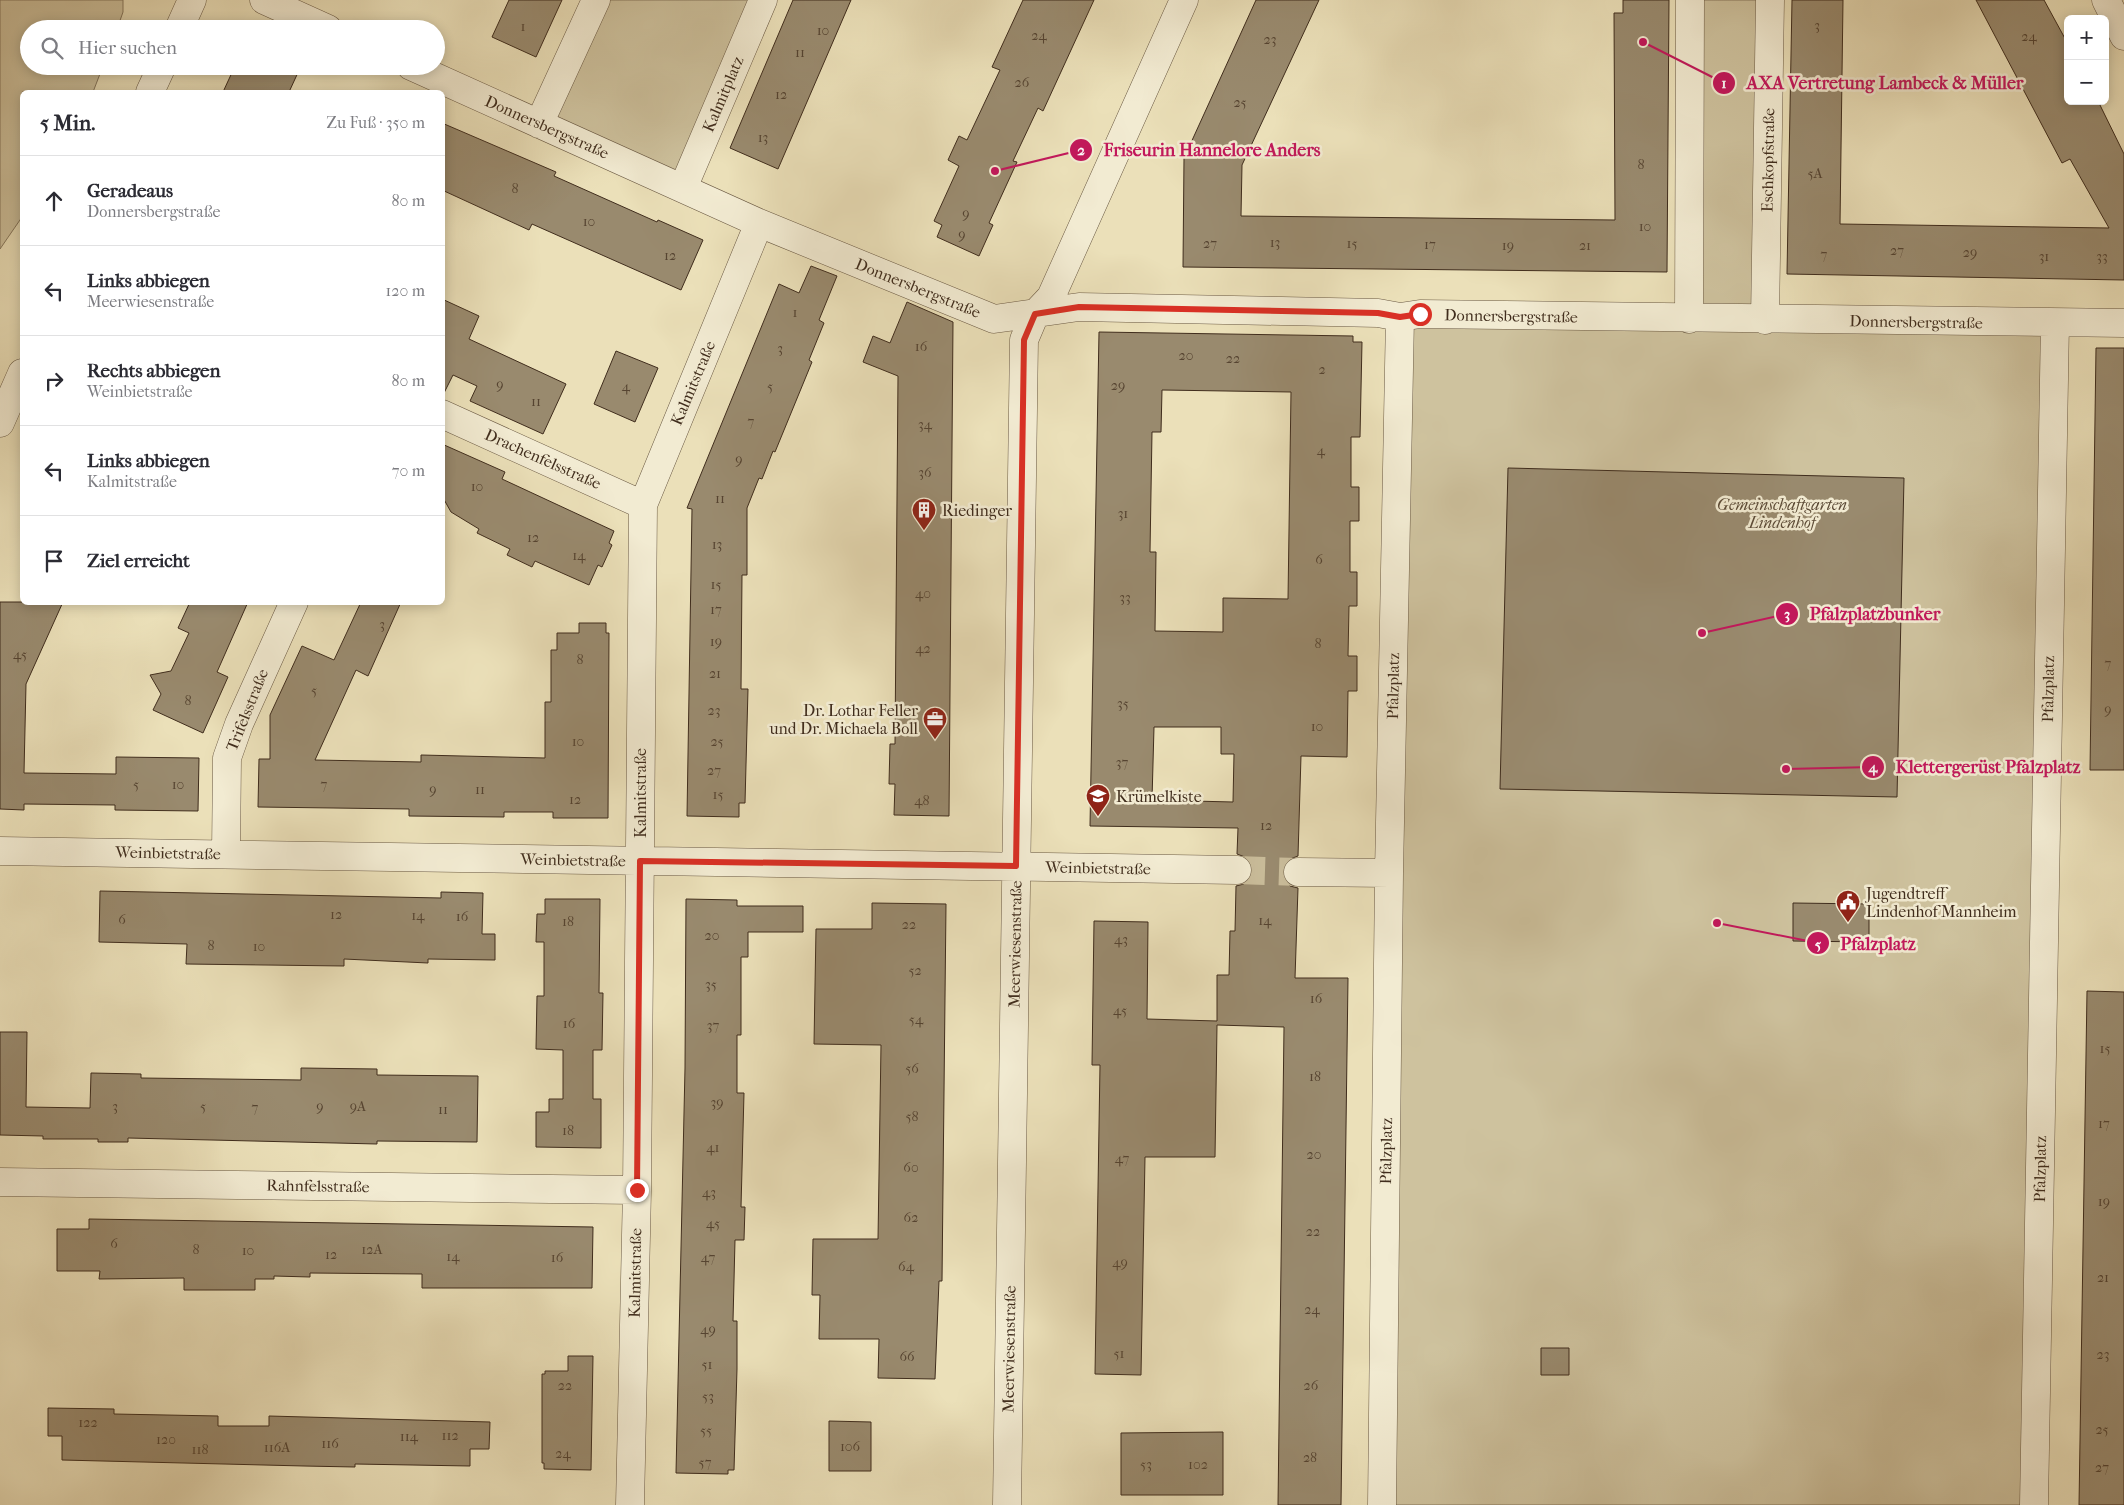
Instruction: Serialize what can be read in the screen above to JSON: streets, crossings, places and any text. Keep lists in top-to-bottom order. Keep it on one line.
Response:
{"streets":{"street":["Kalmitplatz","Donnersbergstraße","Eschkopfstraße","Kalmitstraße","Drachenfelsstraße","Pfalzplatz","Trifelsstraße","Weinbietstraße","Meerwiesenstraße","Rahnfelsstraße"]},"crossings":[["Kalmitplatz","Donnersbergstraße"],["Donnersbergstraße","Eschkopfstraße"],["Donnersbergstraße","Kalmitstraße"],["Donnersbergstraße","Pfalzplatz"],["Donnersbergstraße","Meerwiesenstraße"],["Kalmitstraße","Drachenfelsstraße"],["Kalmitstraße","Weinbietstraße"],["Kalmitstraße","Rahnfelsstraße"],["Trifelsstraße","Weinbietstraße"],["Weinbietstraße","Meerwiesenstraße"]],"parks":["Gemeinschaftgarten Lindenhof"],"places":{"other":["AXA Vertretung Lambeck & Müller","Friseurin Hannelore Anders","Pfalzplatzbunker","Klettergerüst Pfalzplatz","Pfalzplatz"],"building":["Riedinger"],"office":["Dr. Lothar Feller und Dr. Michaela Boll"],"school or university":["Krümelkiste"],"public building":["Jugendtreff Lindenhof Mannheim"]},"house_numbers":["3","1","10","24","24","23","11","26","12","25","13","8","5A","8","9","10","10","9","13","27","15","17","19","21","27","29","7","12","31","33","1","16","3","20","22","2","9","29","4","5","11","7","34","4","9","36","10","11","31","12","13","14","6","15","40","33","17","3","19","8","42","45","8","7","21","5","8","35","9","23","10","10","25","37","27","5","10","7","9","11","15","12","48","12","12","14","16","6","14","18","22","20","43","8","10","52","35","16","45","54","16","37","15","56","18","39","3","5","9","9A","7","11","58","17","18","41","20","47","60","43","19","62","45","22","6","8","12A","10","12","14","16","47","49","64","21","24","49","51","23","66","51","22","26","53","122","25","55","112","114","120","116","106","116A","118","24","28","57","53","102","27"],"page":{"map_buttons":["+","−"],"search":"Hier suchen","heading":["5 Min.","Zu Fuß · 350 m"],"list":[["Geradeaus","Donnersbergstraße","80 m"],["Links abbiegen","Meerwiesenstraße","120 m"],["Rechts abbiegen","Weinbietstraße","80 m"],["Links abbiegen","Kalmitstraße","70 m"],"Ziel erreicht"]}}
